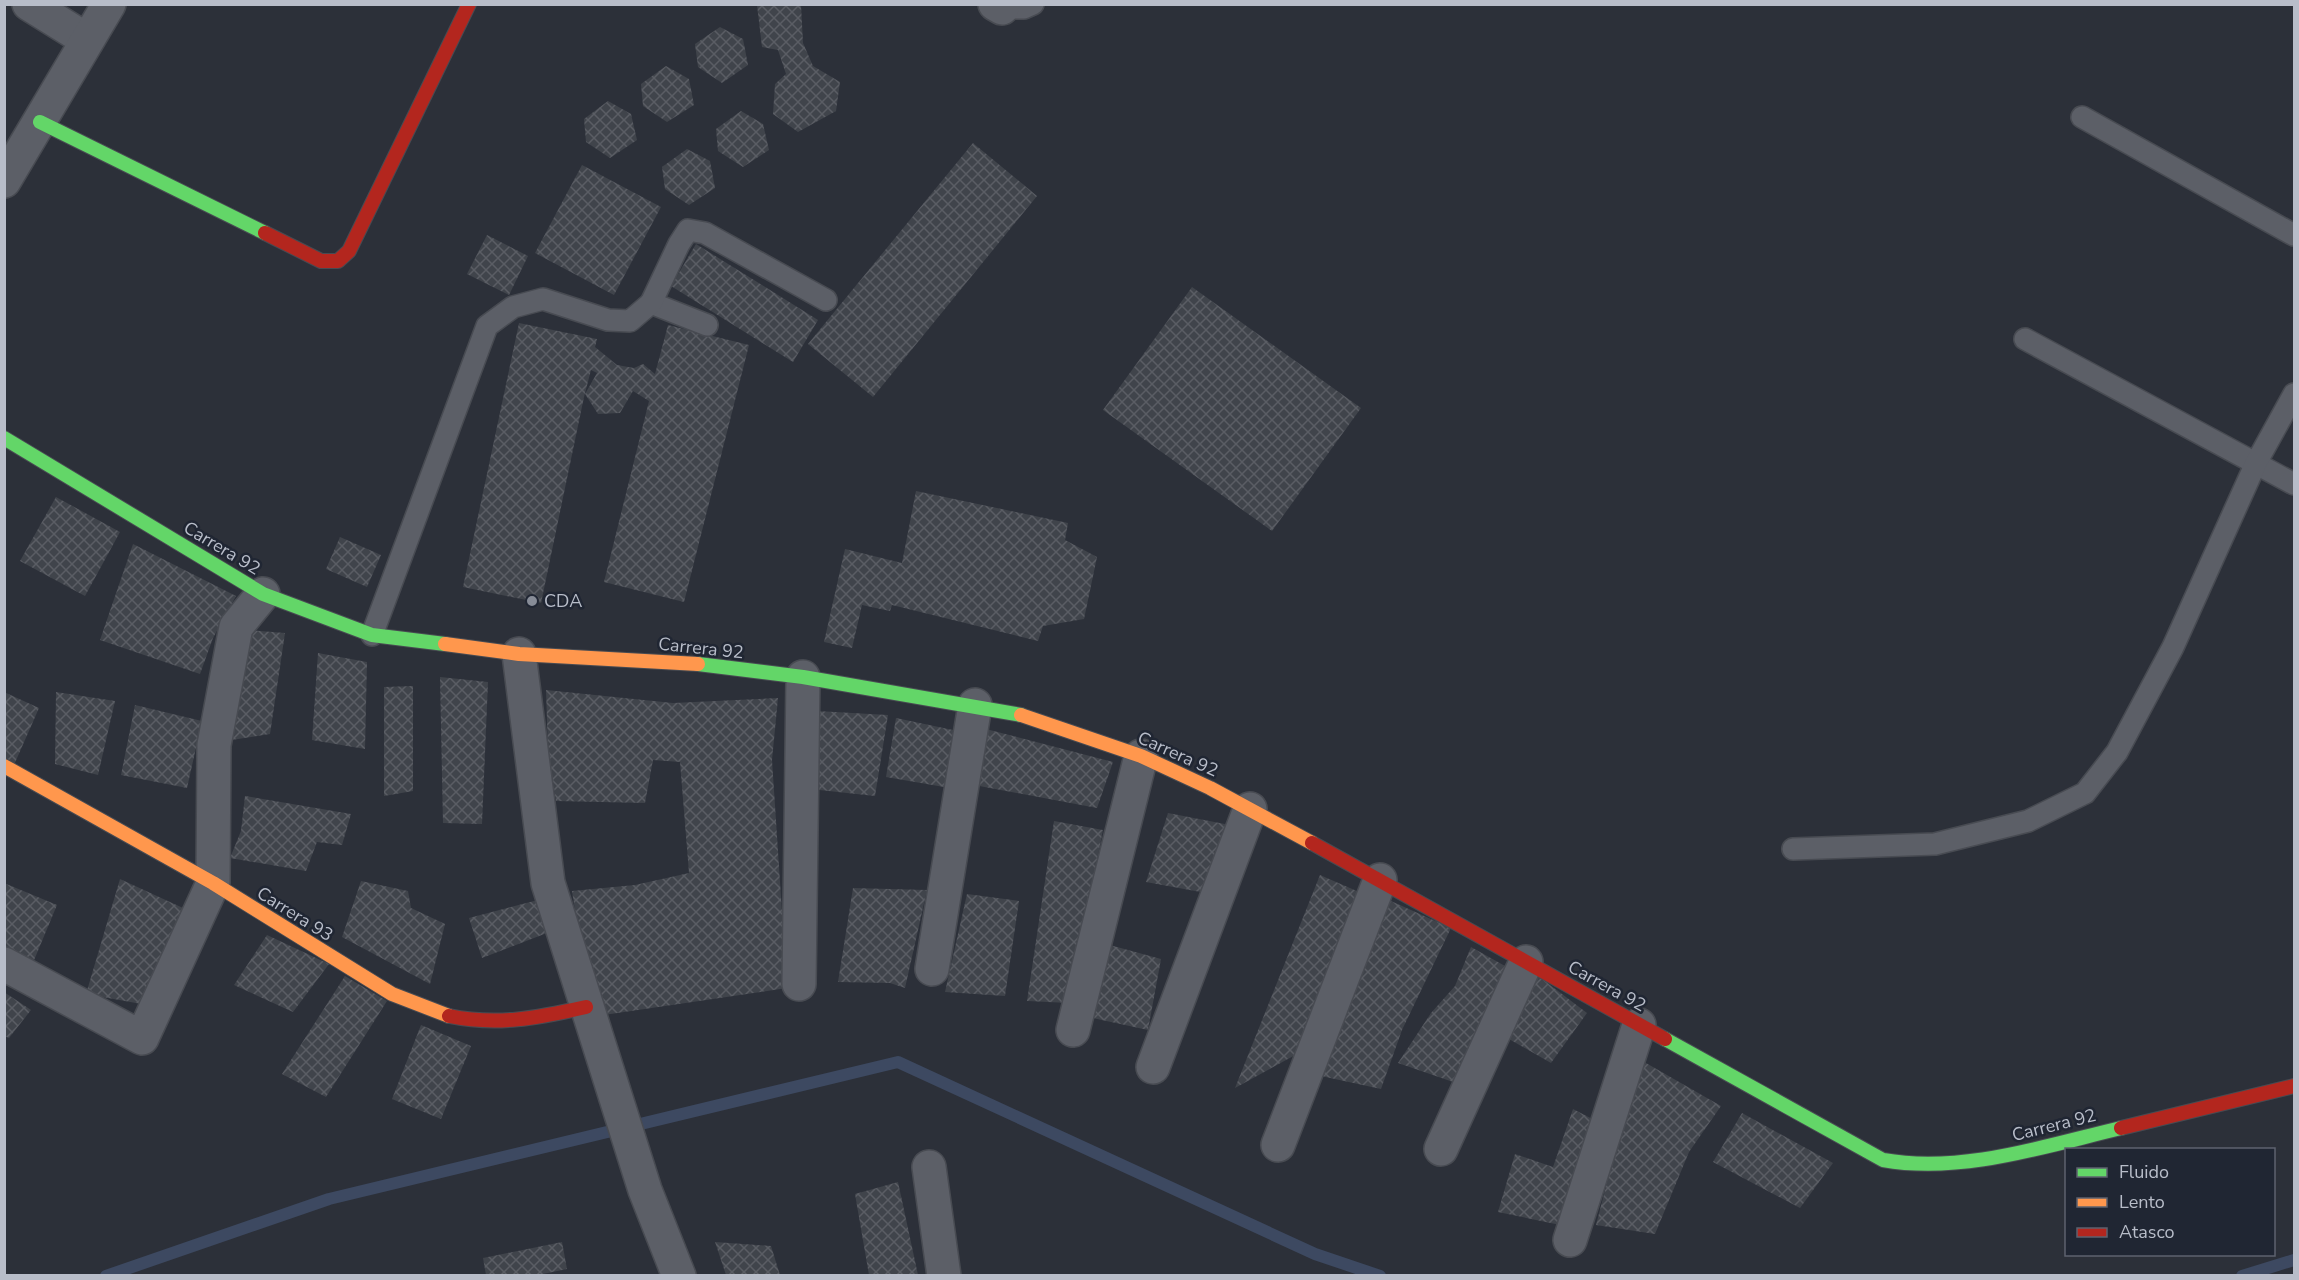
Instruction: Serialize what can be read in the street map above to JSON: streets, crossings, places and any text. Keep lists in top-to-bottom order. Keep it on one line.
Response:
{"streets":{"street":["Carrera 92","Carrera 93"]},"places":["CDA"],"legend":["Fluido","Lento","Atasco"]}
